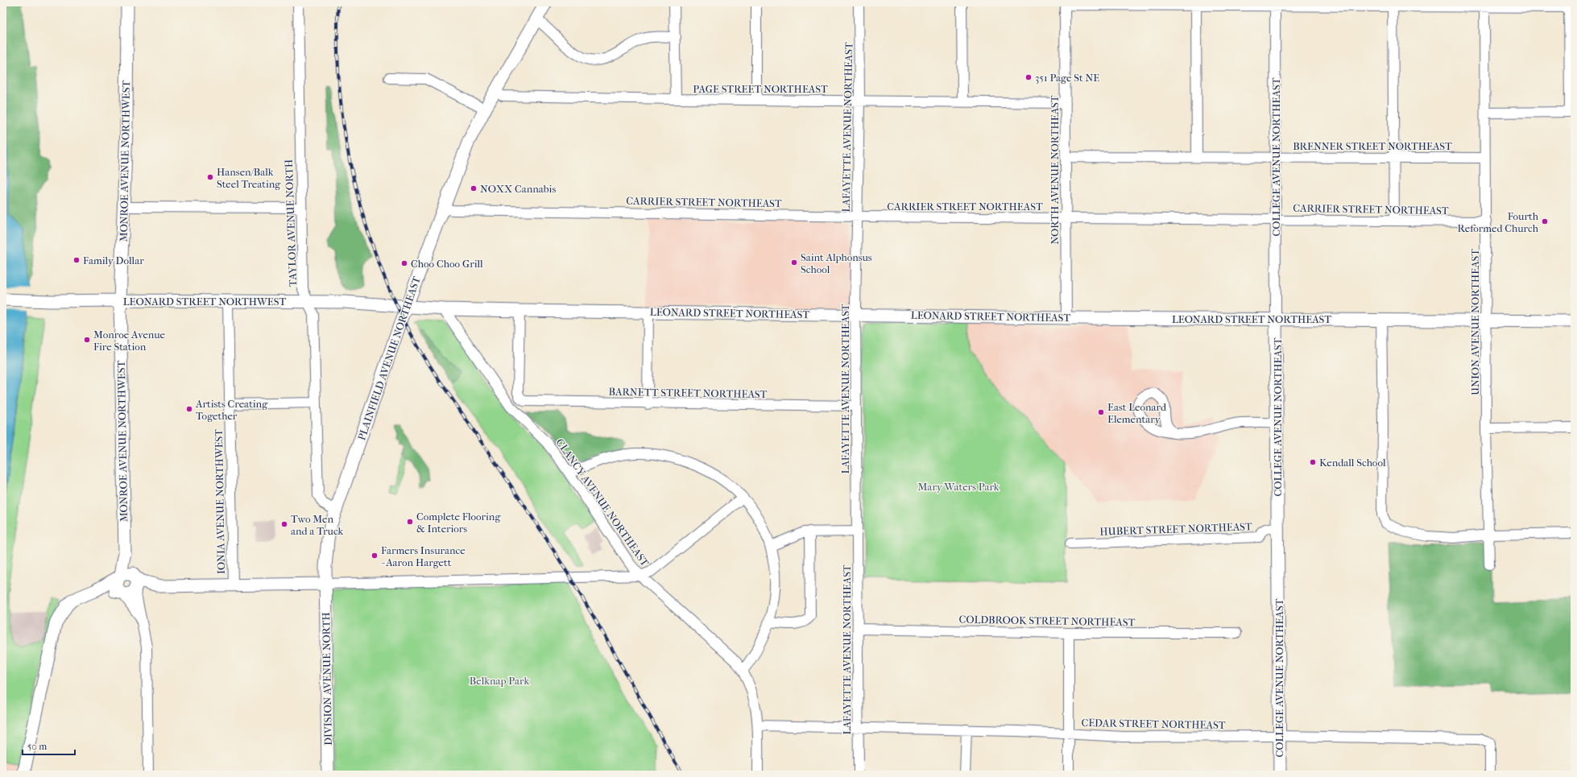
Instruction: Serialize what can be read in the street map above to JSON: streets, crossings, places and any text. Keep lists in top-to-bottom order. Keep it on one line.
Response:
{"streets":{"main road":["COLLEGE AVENUE NORTHEAST","MONROE AVENUE NORTHWEST","LEONARD STREET NORTHWEST","LEONARD STREET NORTHEAST","PLAINFIELD AVENUE NORTHEAST","DIVISION AVENUE NORTH"],"street":["PAGE STREET NORTHEAST","LAFAYETTE AVENUE NORTHEAST","BRENNER STREET NORTHEAST","NORTH AVENUE NORTHEAST","CARRIER STREET NORTHEAST","TAYLOR AVENUE NORTH","UNION AVENUE NORTHEAST","BARNETT STREET NORTHEAST","IONIA AVENUE NORTHWEST","CLANCY AVENUE NORTHEAST","HUBERT STREET NORTHEAST","COLDBROOK STREET NORTHEAST","CEDAR STREET NORTHEAST"]},"crossings":[["PAGE STREET NORTHEAST","LAFAYETTE AVENUE NORTHEAST"],["PAGE STREET NORTHEAST","NORTH AVENUE NORTHEAST"],["PAGE STREET NORTHEAST","PLAINFIELD AVENUE NORTHEAST"],["LAFAYETTE AVENUE NORTHEAST","CARRIER STREET NORTHEAST"],["LAFAYETTE AVENUE NORTHEAST","LEONARD STREET NORTHEAST"],["LAFAYETTE AVENUE NORTHEAST","BARNETT STREET NORTHEAST"],["LAFAYETTE AVENUE NORTHEAST","COLDBROOK STREET NORTHEAST"],["LAFAYETTE AVENUE NORTHEAST","CEDAR STREET NORTHEAST"],["BRENNER STREET NORTHEAST","COLLEGE AVENUE NORTHEAST"],["BRENNER STREET NORTHEAST","NORTH AVENUE NORTHEAST"],["BRENNER STREET NORTHEAST","UNION AVENUE NORTHEAST"],["COLLEGE AVENUE NORTHEAST","CARRIER STREET NORTHEAST"],["COLLEGE AVENUE NORTHEAST","LEONARD STREET NORTHEAST"],["COLLEGE AVENUE NORTHEAST","HUBERT STREET NORTHEAST"],["COLLEGE AVENUE NORTHEAST","CEDAR STREET NORTHEAST"],["MONROE AVENUE NORTHWEST","LEONARD STREET NORTHWEST"],["NORTH AVENUE NORTHEAST","CARRIER STREET NORTHEAST"],["NORTH AVENUE NORTHEAST","LEONARD STREET NORTHEAST"],["CARRIER STREET NORTHEAST","UNION AVENUE NORTHEAST"],["CARRIER STREET NORTHEAST","PLAINFIELD AVENUE NORTHEAST"],["TAYLOR AVENUE NORTH","LEONARD STREET NORTHWEST"],["TAYLOR AVENUE NORTH","PLAINFIELD AVENUE NORTHEAST"],["LEONARD STREET NORTHWEST","LEONARD STREET NORTHEAST"],["LEONARD STREET NORTHWEST","PLAINFIELD AVENUE NORTHEAST"],["LEONARD STREET NORTHWEST","IONIA AVENUE NORTHWEST"],["LEONARD STREET NORTHEAST","UNION AVENUE NORTHEAST"],["LEONARD STREET NORTHEAST","PLAINFIELD AVENUE NORTHEAST"],["LEONARD STREET NORTHEAST","BARNETT STREET NORTHEAST"],["LEONARD STREET NORTHEAST","CLANCY AVENUE NORTHEAST"],["PLAINFIELD AVENUE NORTHEAST","DIVISION AVENUE NORTH"],["CLANCY AVENUE NORTHEAST","CEDAR STREET NORTHEAST"]],"parks":["Mary Waters Park","Belknap Park"],"places":["351 Page St NE","Hansen/Balk Steel Treating","NOXX Cannabis","Fourth Reformed Church","Family Dollar","Saint Alphonsus School","Choo Choo Grill","Monroe Avenue Fire Station","Artists Creating Together","East Leonard Elementary","Kendall School","Complete Flooring & Interiors","Two Men and a Truck","Farmers Insurance - Aaron Hargett"],"scale_bar":"50 m"}
